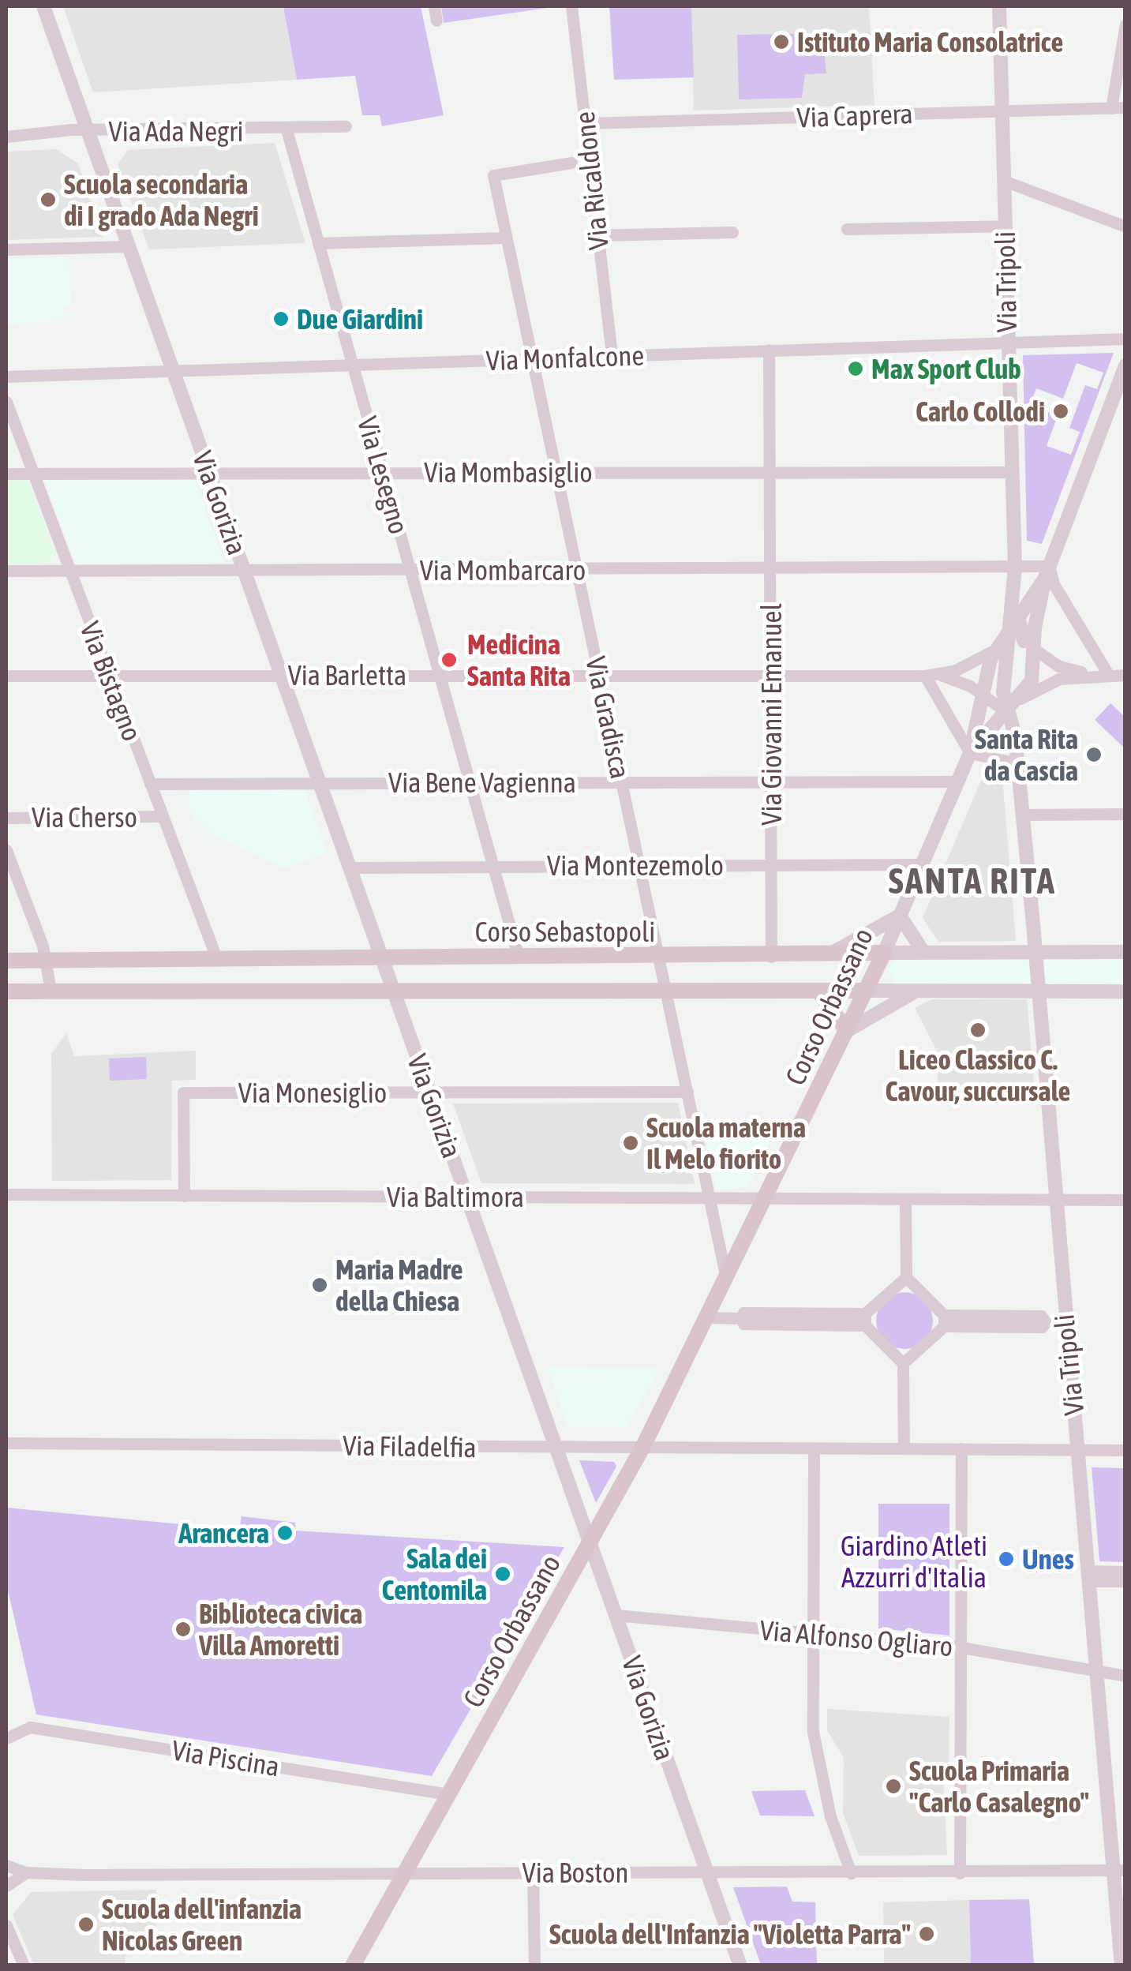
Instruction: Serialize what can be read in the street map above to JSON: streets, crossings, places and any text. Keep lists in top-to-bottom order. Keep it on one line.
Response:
{"streets":{"main road":["Corso Sebastopoli","Corso Orbassano"],"street":["Via Caprera","Via Ada Negri","Via Ricaldone","Via Tripoli","Via Monfalcone","Via Mombasiglio","Via Lesegno","Via Gorizia","Via Mombarcaro","Via Barletta","Via Bistagno","Via Giovanni Emanuel","Via Gradisca","Via Bene Vagienna","Via Cherso","Via Montezemolo","Via Monesiglio","Via Baltimora","Via Filadelfia","Via Alfonso Ogliaro","Via Piscina","Via Boston"]},"crossings":[["Via Caprera","Via Ricaldone"],["Via Caprera","Via Tripoli"],["Via Ada Negri","Via Lesegno"],["Via Ada Negri","Via Gorizia"],["Via Ricaldone","Via Monfalcone"],["Via Tripoli","Via Monfalcone"],["Via Tripoli","Via Mombasiglio"],["Via Tripoli","Via Mombarcaro"],["Via Tripoli","Corso Sebastopoli"],["Via Tripoli","Via Baltimora"],["Via Tripoli","Via Filadelfia"],["Via Tripoli","Via Alfonso Ogliaro"],["Via Tripoli","Via Boston"],["Via Monfalcone","Via Lesegno"],["Via Monfalcone","Via Gorizia"],["Via Monfalcone","Via Giovanni Emanuel"],["Via Monfalcone","Via Gradisca"],["Via Mombasiglio","Via Lesegno"],["Via Mombasiglio","Via Gorizia"],["Via Mombasiglio","Via Bistagno"],["Via Mombasiglio","Via Giovanni Emanuel"],["Via Mombasiglio","Via Gradisca"],["Via Lesegno","Via Mombarcaro"],["Via Lesegno","Via Barletta"],["Via Lesegno","Via Bene Vagienna"],["Via Lesegno","Via Montezemolo"],["Via Lesegno","Corso Sebastopoli"],["Via Gorizia","Via Mombarcaro"],["Via Gorizia","Via Barletta"],["Via Gorizia","Via Bene Vagienna"],["Via Gorizia","Via Montezemolo"],["Via Gorizia","Corso Sebastopoli"],["Via Gorizia","Corso Orbassano"],["Via Gorizia","Via Monesiglio"],["Via Gorizia","Via Baltimora"],["Via Gorizia","Via Filadelfia"],["Via Gorizia","Via Alfonso Ogliaro"],["Via Gorizia","Via Boston"],["Via Mombarcaro","Via Bistagno"],["Via Mombarcaro","Via Giovanni Emanuel"],["Via Mombarcaro","Via Gradisca"],["Via Barletta","Via Bistagno"],["Via Barletta","Via Giovanni Emanuel"],["Via Barletta","Via Gradisca"],["Via Bistagno","Via Bene Vagienna"],["Via Bistagno","Via Cherso"],["Via Bistagno","Corso Sebastopoli"],["Via Giovanni Emanuel","Via Bene Vagienna"],["Via Giovanni Emanuel","Via Montezemolo"],["Via Giovanni Emanuel","Corso Sebastopoli"],["Via Gradisca","Via Bene Vagienna"],["Via Gradisca","Via Montezemolo"],["Via Gradisca","Corso Sebastopoli"],["Via Gradisca","Via Monesiglio"],["Via Gradisca","Via Baltimora"],["Via Bene Vagienna","Corso Orbassano"],["Via Montezemolo","Corso Orbassano"],["Corso Sebastopoli","Corso Orbassano"],["Corso Orbassano","Via Baltimora"],["Corso Orbassano","Via Filadelfia"],["Corso Orbassano","Via Piscina"],["Corso Orbassano","Via Boston"],["Via Monesiglio","Via Baltimora"]],"districts":["SANTA RITA"],"parks":["Giardino Atleti Azzurri d'Italia"],"places":["Istituto Maria Consolatrice","Scuola secondaria di I grado Ada Negri","Due Giardini","Max Sport Club","Carlo Collodi","Medicina Santa Rita","Santa Rita da Cascia","Liceo Classico C. Cavour, succursale","Scuola materna Il Melo fiorito","Maria Madre della Chiesa","Arancera","Unes","Sala dei Centomila","Biblioteca civica Villa Amoretti","Scuola Primaria \"Carlo Casalegno\"","Scuola dell'infanzia Nicolas Green","Scuola dell'Infanzia \"Violetta Parra\""]}
